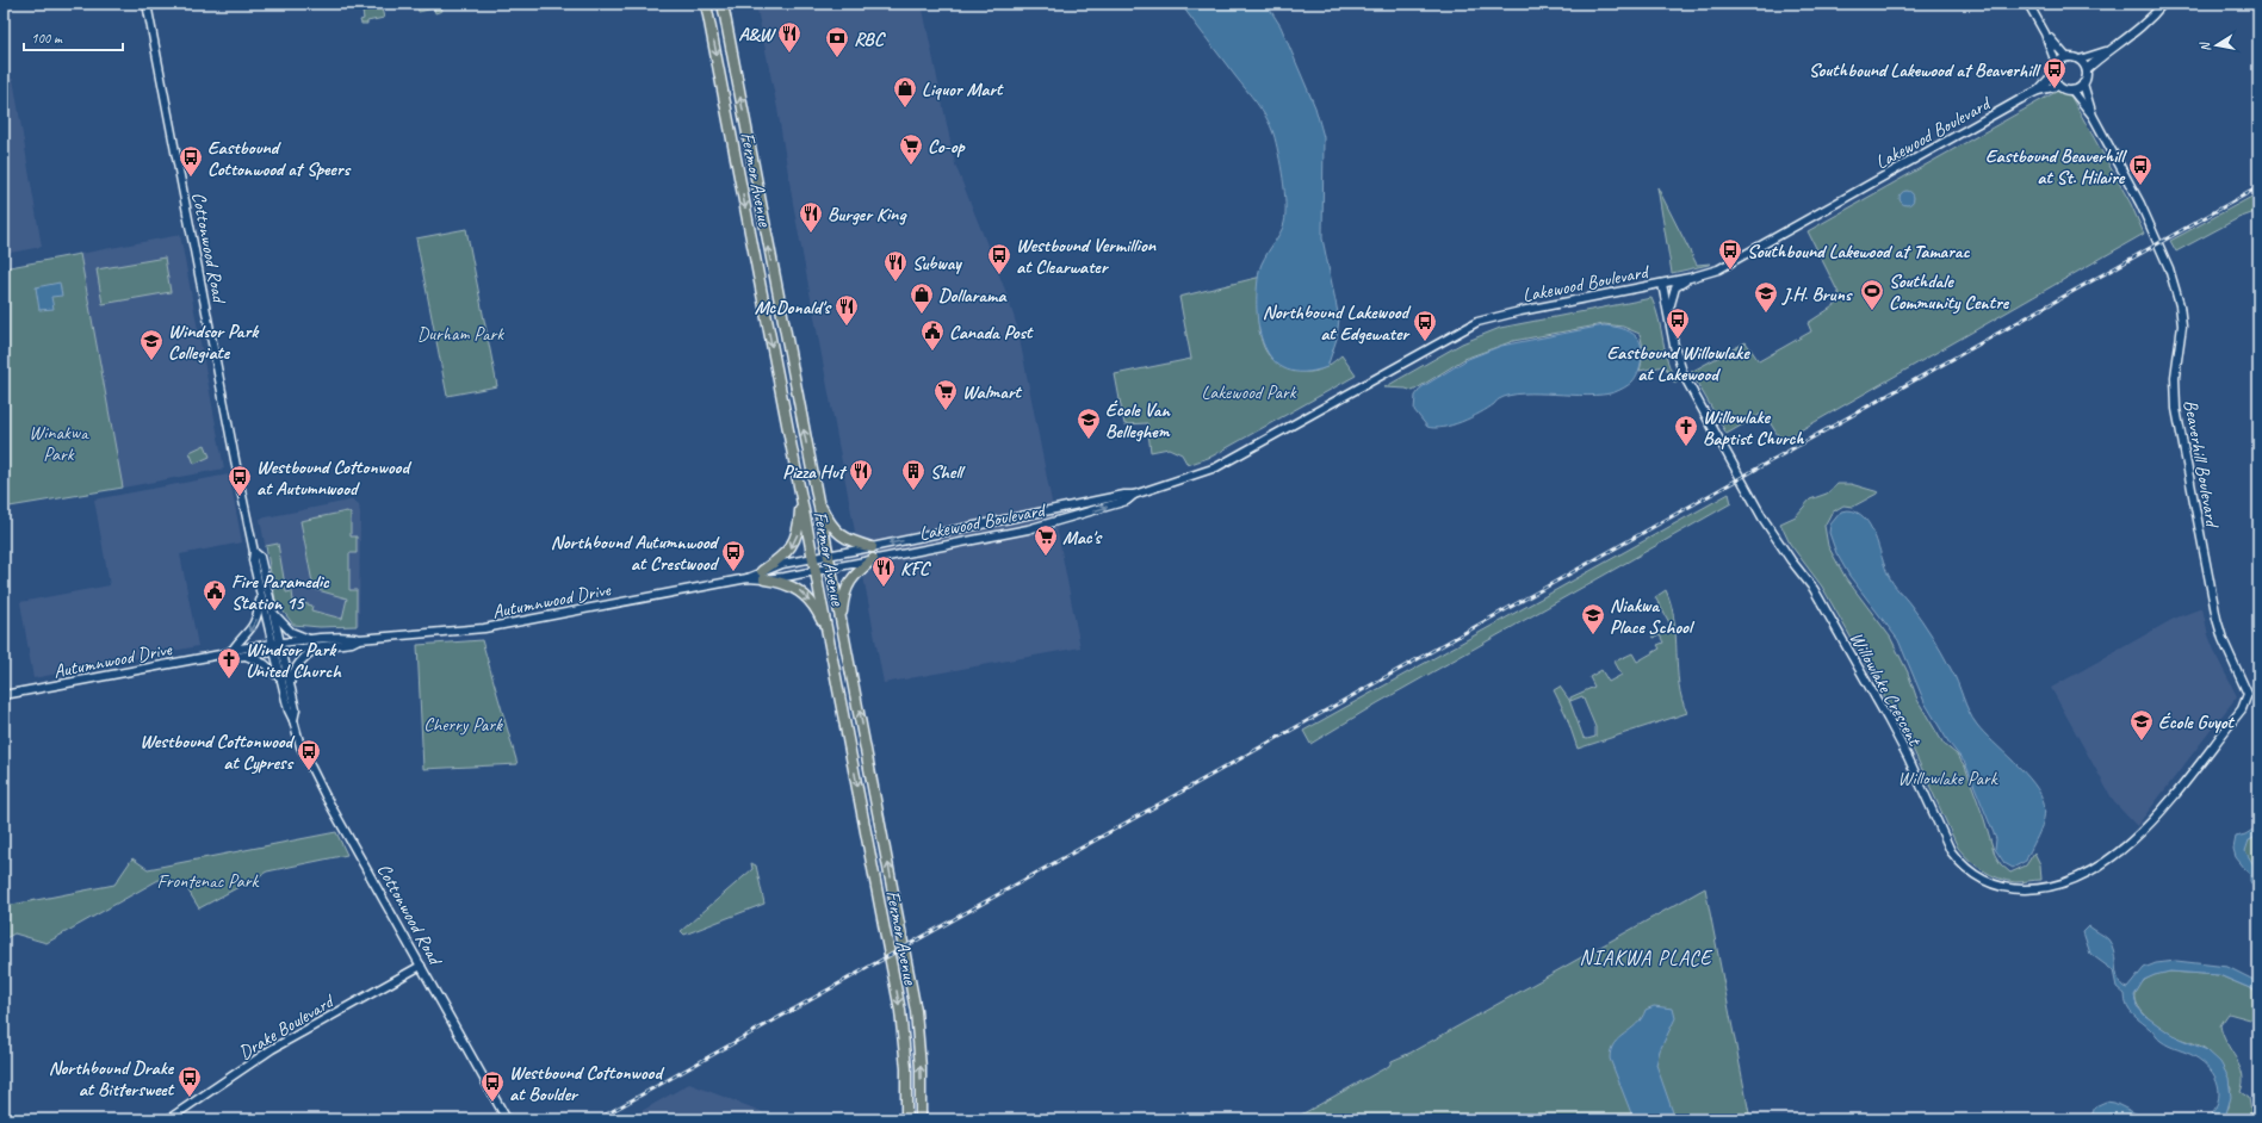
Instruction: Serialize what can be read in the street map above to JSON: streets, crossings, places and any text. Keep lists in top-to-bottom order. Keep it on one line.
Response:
{"streets":{"highway":["Fermor Avenue"],"street":["Lakewood Boulevard","Cottonwood Road","Beaverhill Boulevard","Autumnwood Drive","Willowlake Crescent","Drake Boulevard"]},"crossings":[["Lakewood Boulevard","Fermor Avenue"],["Lakewood Boulevard","Beaverhill Boulevard"],["Lakewood Boulevard","Autumnwood Drive"],["Lakewood Boulevard","Willowlake Crescent"],["Fermor Avenue","Autumnwood Drive"],["Cottonwood Road","Autumnwood Drive"],["Cottonwood Road","Drake Boulevard"],["Beaverhill Boulevard","Willowlake Crescent"]],"districts":["NIAKWA PLACE"],"parks":["Durham Park","Lakewood Park","Winakwa Park","Cherry Park","Willowlake Park","Frontenac Park"],"places":{"restaurant":["A&W","Burger King","Subway","McDonald's","Pizza Hut","KFC"],"bank":["RBC"],"bus stop":["Southbound Lakewood at Beaverhill","Eastbound Cottonwood at Speers","Eastbound Beaverhill at St. Hilaire","Southbound Lakewood at Tamarac","Westbound Vermillion at Clearwater","Eastbound Willowlake at Lakewood","Northbound Lakewood at Edgewater","Westbound Cottonwood at Autumnwood","Northbound Autumnwood at Crestwood","Westbound Cottonwood at Cypress","Northbound Drake at Bittersweet","Westbound Cottonwood at Boulder"],"shop":["Liquor Mart","Dollarama"],"supermarket":["Co-op","Walmart","Mac's"],"sports":["Southdale Community Centre"],"school or university":["J.H. Bruns","Windsor Park Collegiate","École Van Belleghem","Niakwa Place School","École Guyot"],"public building":["Canada Post","Fire Paramedic Station 15"],"church":["Willowlake Baptist Church","Windsor Park United Church"],"building":["Shell"]},"scale_bar":"100 m","north":"left"}
